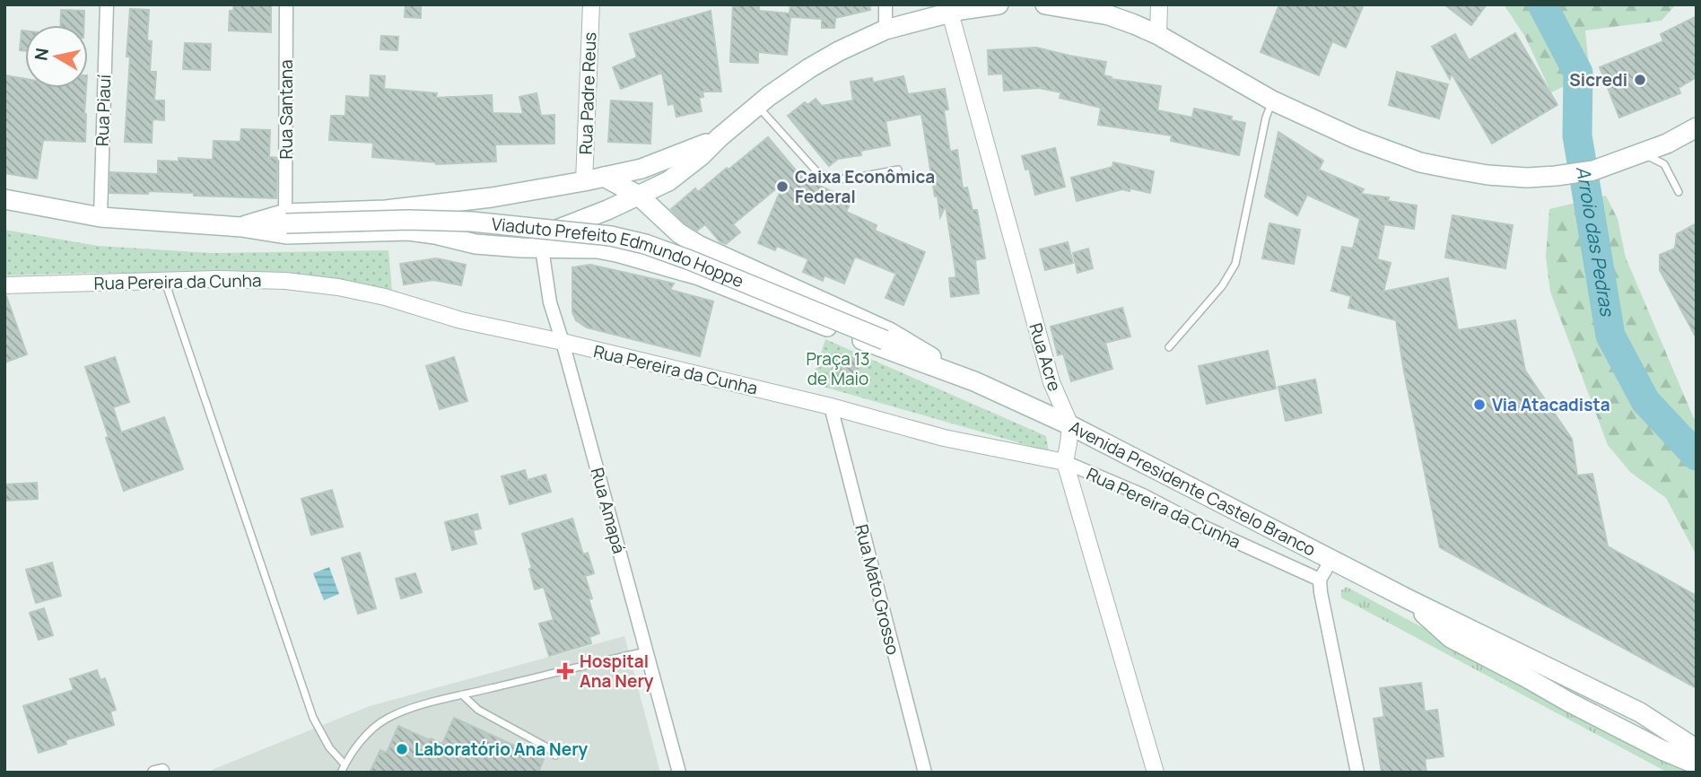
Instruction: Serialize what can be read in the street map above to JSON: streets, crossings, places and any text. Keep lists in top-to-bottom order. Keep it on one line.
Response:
{"streets":{"main road":["Viaduto Prefeito Edmundo Hoppe","Avenida Presidente Castelo Branco"],"street":["Rua Padre Reus","Rua Santana","Rua Piauí","Rua Pereira da Cunha","Rua Acre","Rua Amapá","Rua Mato Grosso"]},"crossings":[["Rua Santana","Viaduto Prefeito Edmundo Hoppe"],["Viaduto Prefeito Edmundo Hoppe","Avenida Presidente Castelo Branco"],["Rua Pereira da Cunha","Rua Acre"],["Rua Pereira da Cunha","Rua Amapá"],["Rua Pereira da Cunha","Rua Mato Grosso"],["Rua Acre","Avenida Presidente Castelo Branco"],["Avenida Presidente Castelo Branco","Rua Amapá"]],"water":["Arroio das Pedras"],"parks":["Praça 13 de Maio"],"places":{"other":["Sicredi","Caixa Econômica Federal","Via Atacadista","Laboratório Ana Nery"],"health":["Hospital Ana Nery"]},"north":"left"}
